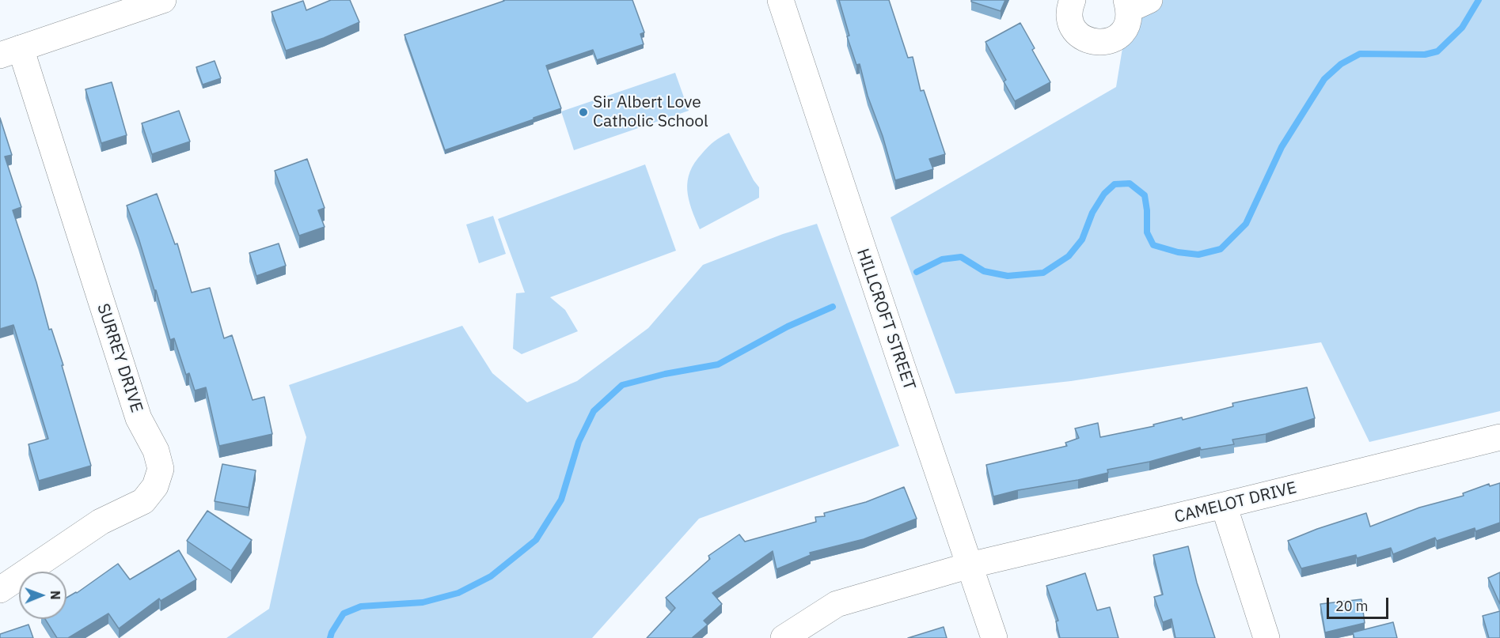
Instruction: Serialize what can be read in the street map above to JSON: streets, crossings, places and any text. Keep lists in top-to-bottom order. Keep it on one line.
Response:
{"streets":{"street":["HILLCROFT STREET","SURREY DRIVE","CAMELOT DRIVE"]},"crossings":[["HILLCROFT STREET","CAMELOT DRIVE"]],"places":["Sir Albert Love Catholic School"],"scale_bar":"20 m","north":"right"}
